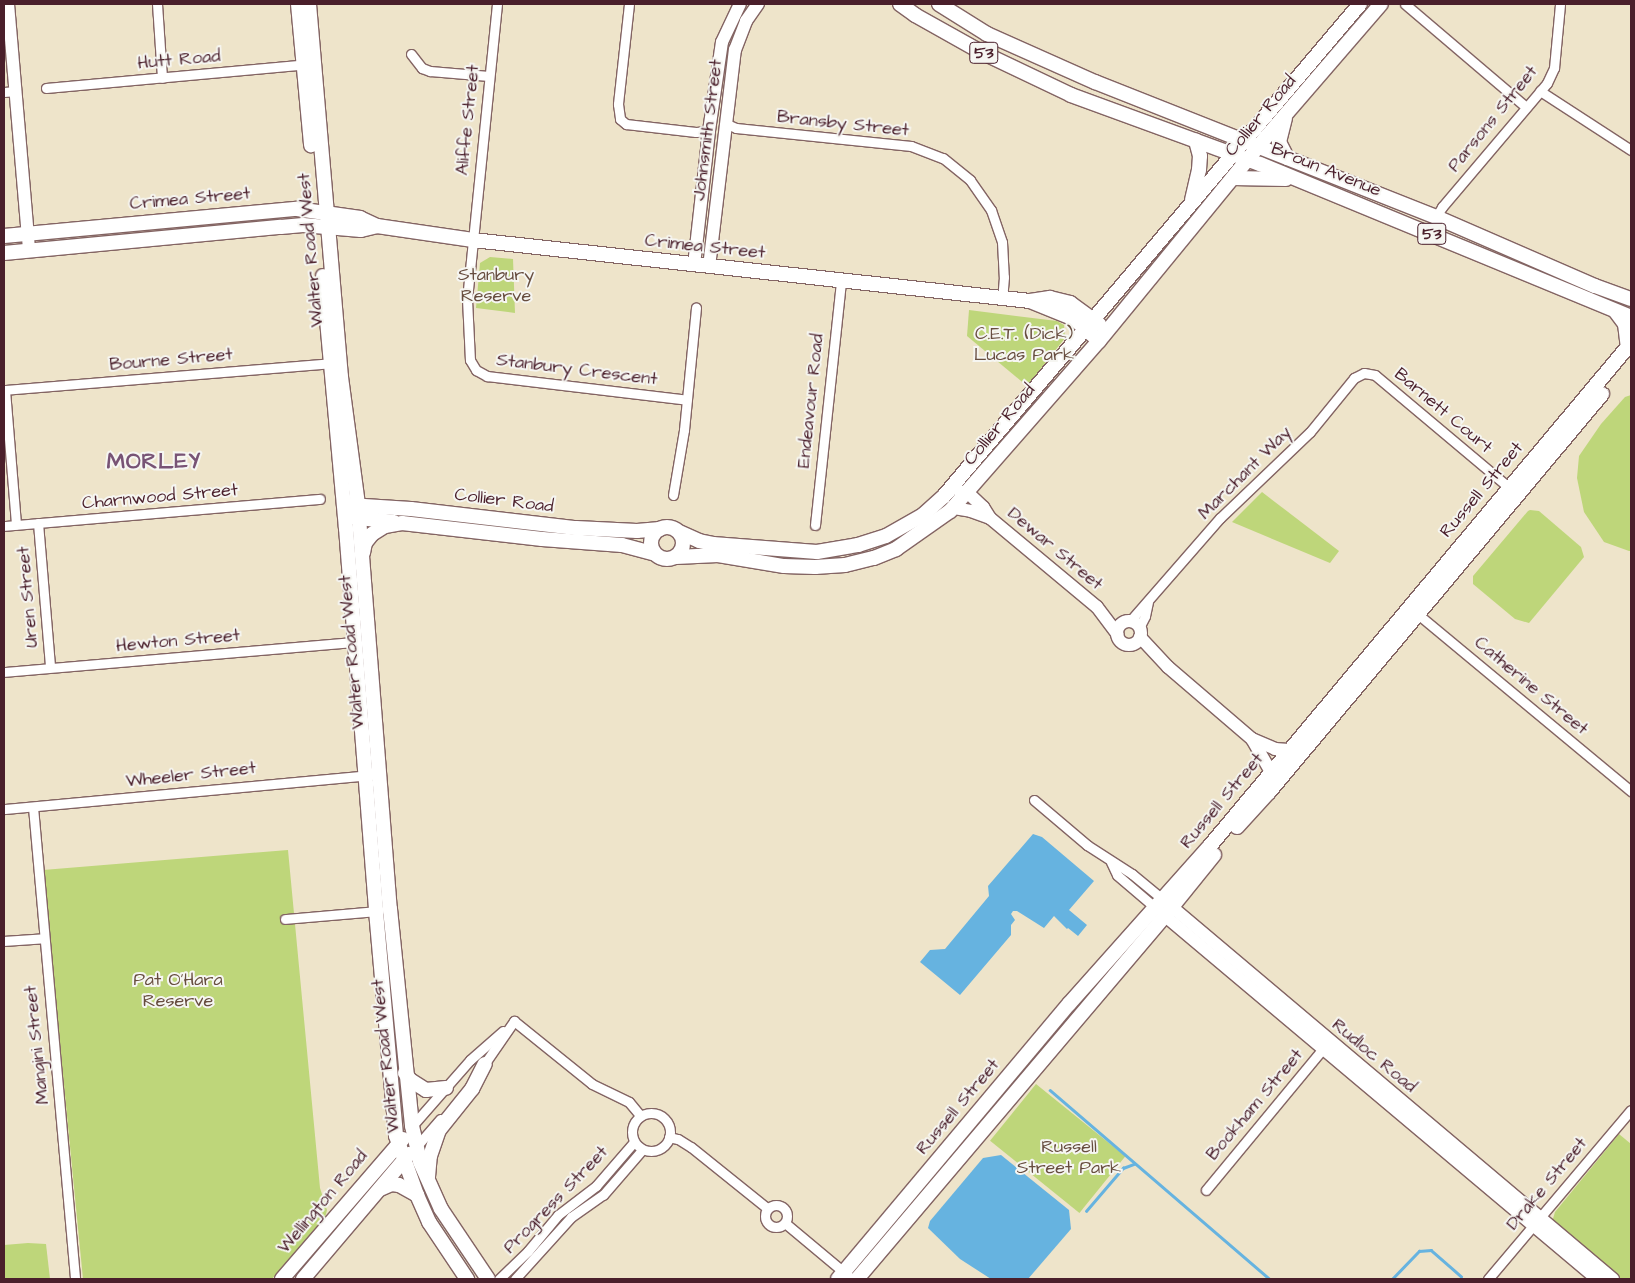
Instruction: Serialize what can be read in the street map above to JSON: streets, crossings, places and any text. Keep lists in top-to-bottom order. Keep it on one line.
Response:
{"streets":{"main road":["53","Collier Road","Broun Avenue","Crimea Street","Walter Road West","Russell Street","Wellington Road"],"street":["Hutt Road","Parsons Street","Aliffe Street","Bransby Street","Johnsmith Street","Bourne Street","Stanbury Crescent","Endeavour Road","Barnett Court","Marchant Way","Charnwood Street","Dewar Street","Uren Street","Hewton Street","Catherine Street","Wheeler Street","Mangini Street","Rudloc Road","Bookham Street","Drake Street","Progress Street"]},"crossings":[["Hutt Road","Walter Road West"],["Collier Road","Broun Avenue"],["Collier Road","Crimea Street"],["Collier Road","Walter Road West"],["Collier Road","Dewar Street"],["Parsons Street","Broun Avenue"],["Aliffe Street","Crimea Street"],["Aliffe Street","Stanbury Crescent"],["Bransby Street","Johnsmith Street"],["Bransby Street","Crimea Street"],["Johnsmith Street","Crimea Street"],["Crimea Street","Walter Road West"],["Crimea Street","Stanbury Crescent"],["Crimea Street","Endeavour Road"],["Walter Road West","Bourne Street"],["Walter Road West","Hewton Street"],["Walter Road West","Wheeler Street"],["Walter Road West","Wellington Road"],["Barnett Court","Marchant Way"],["Barnett Court","Russell Street"],["Marchant Way","Dewar Street"],["Russell Street","Dewar Street"],["Russell Street","Catherine Street"],["Russell Street","Rudloc Road"],["Charnwood Street","Uren Street"],["Uren Street","Hewton Street"],["Wheeler Street","Mangini Street"],["Rudloc Road","Bookham Street"],["Rudloc Road","Drake Street"]],"districts":["MORLEY"],"parks":["Stanbury Reserve","C.E.T. (Dick) Lucas Park","Pat O'Hara Reserve","Russell Street Park"]}
